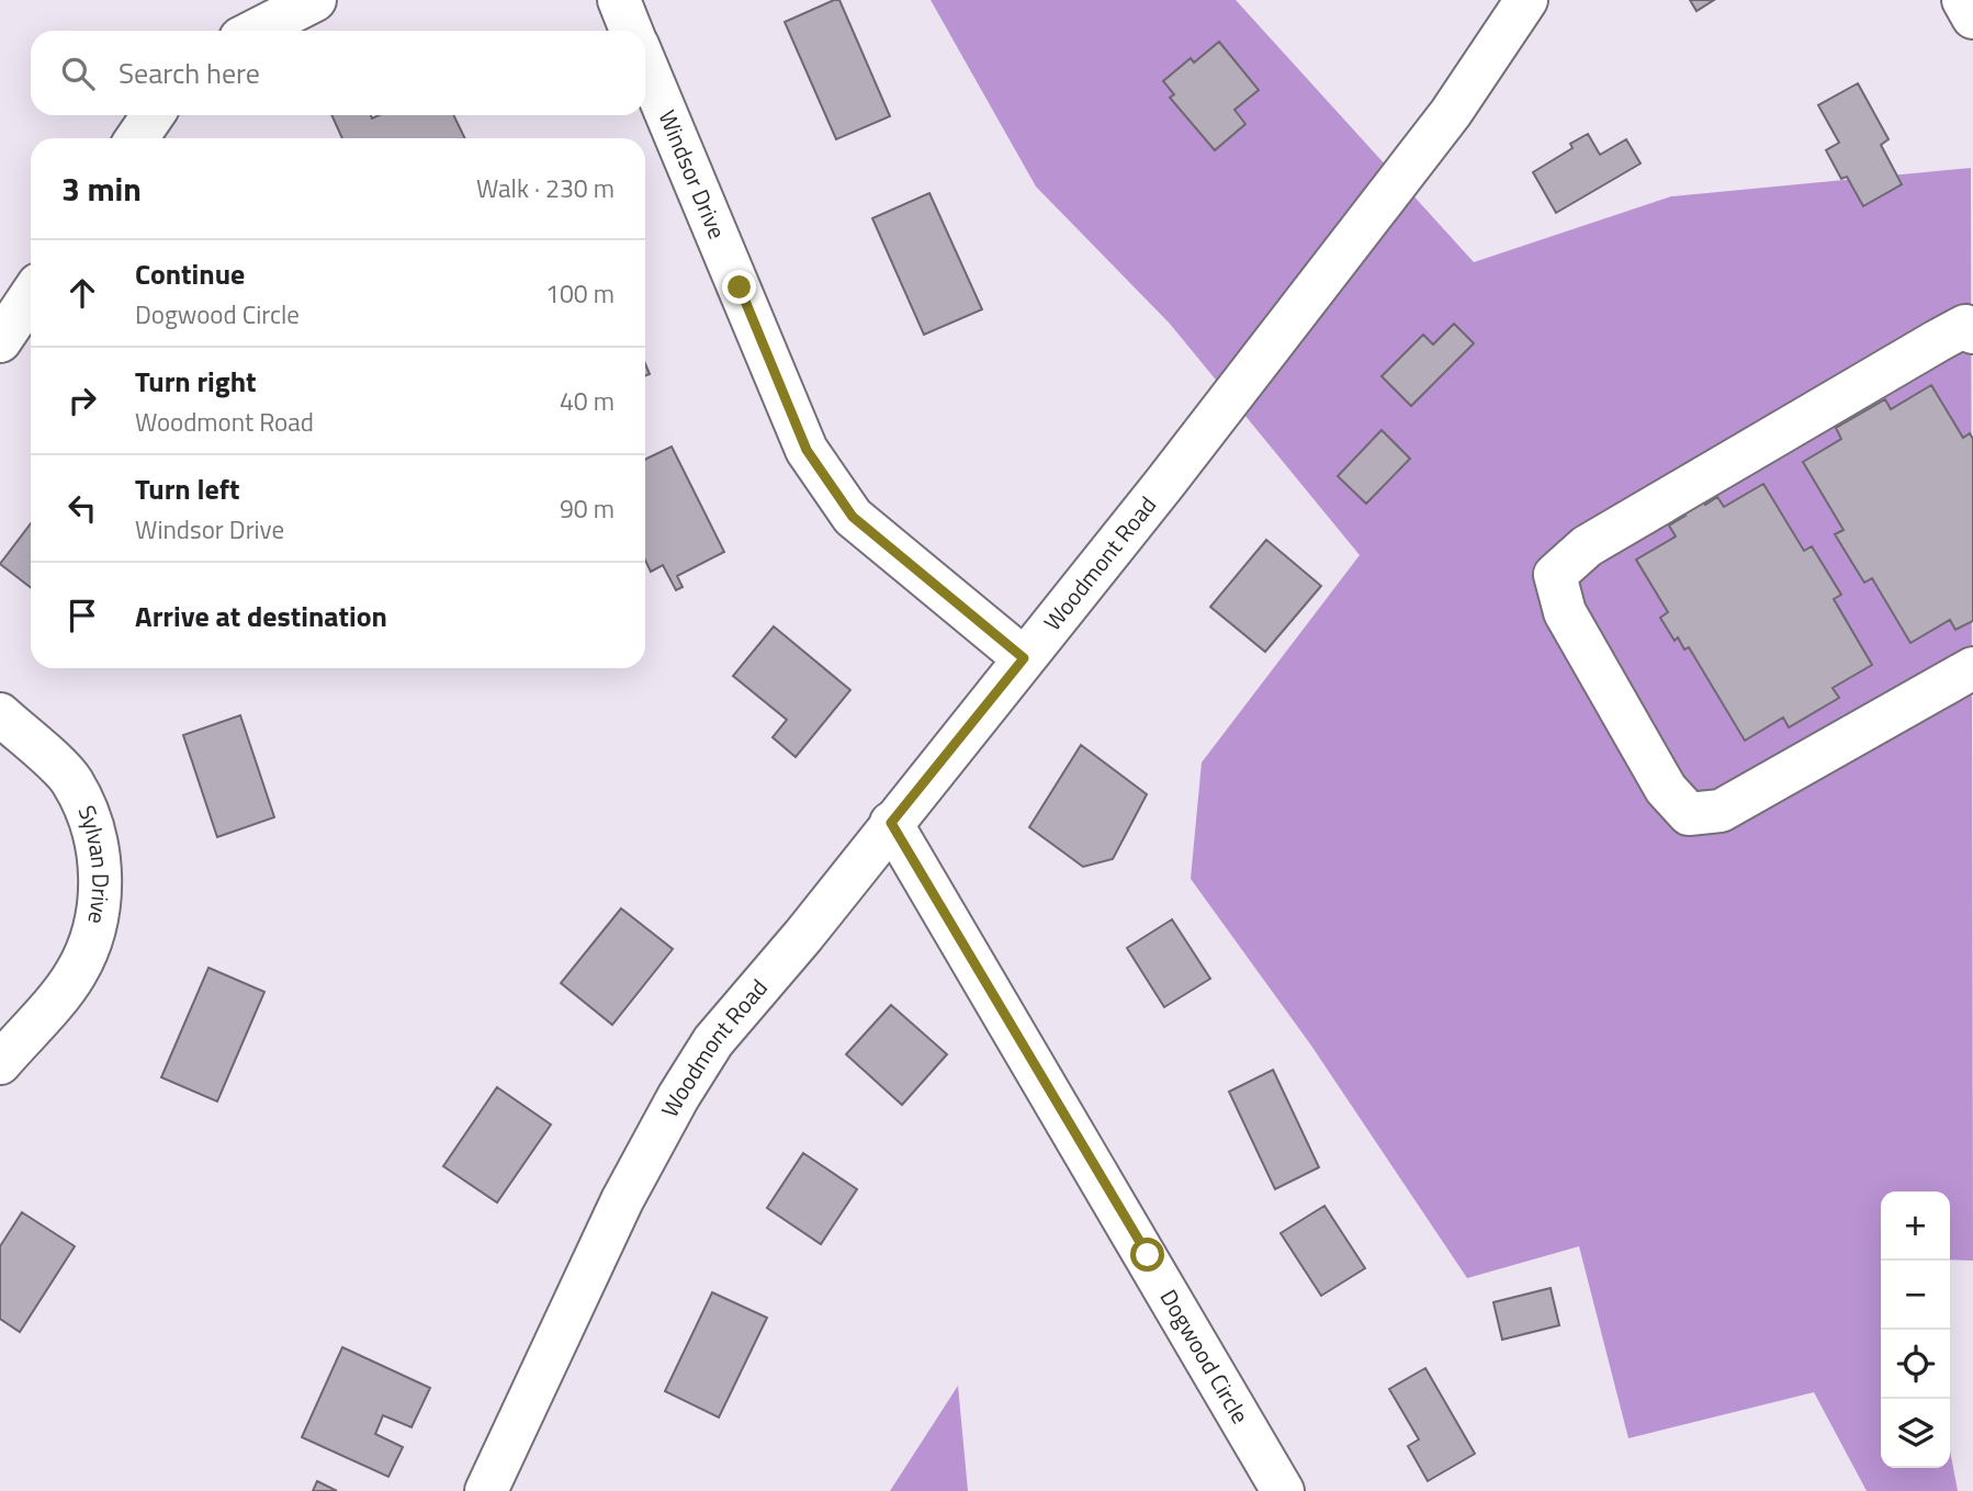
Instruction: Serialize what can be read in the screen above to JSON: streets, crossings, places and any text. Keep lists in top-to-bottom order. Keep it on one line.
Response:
{"streets":{"street":["Windsor Drive","Woodmont Road","Sylvan Drive","Dogwood Circle"]},"crossings":[["Windsor Drive","Woodmont Road"],["Woodmont Road","Dogwood Circle"]],"page":{"search":"Search here","heading":["3 min","Walk · 230 m"],"list":[["Continue","Dogwood Circle","100 m"],["Turn right","Woodmont Road","40 m"],["Turn left","Windsor Drive","90 m"],"Arrive at destination"],"map_buttons":["+","−"]}}
